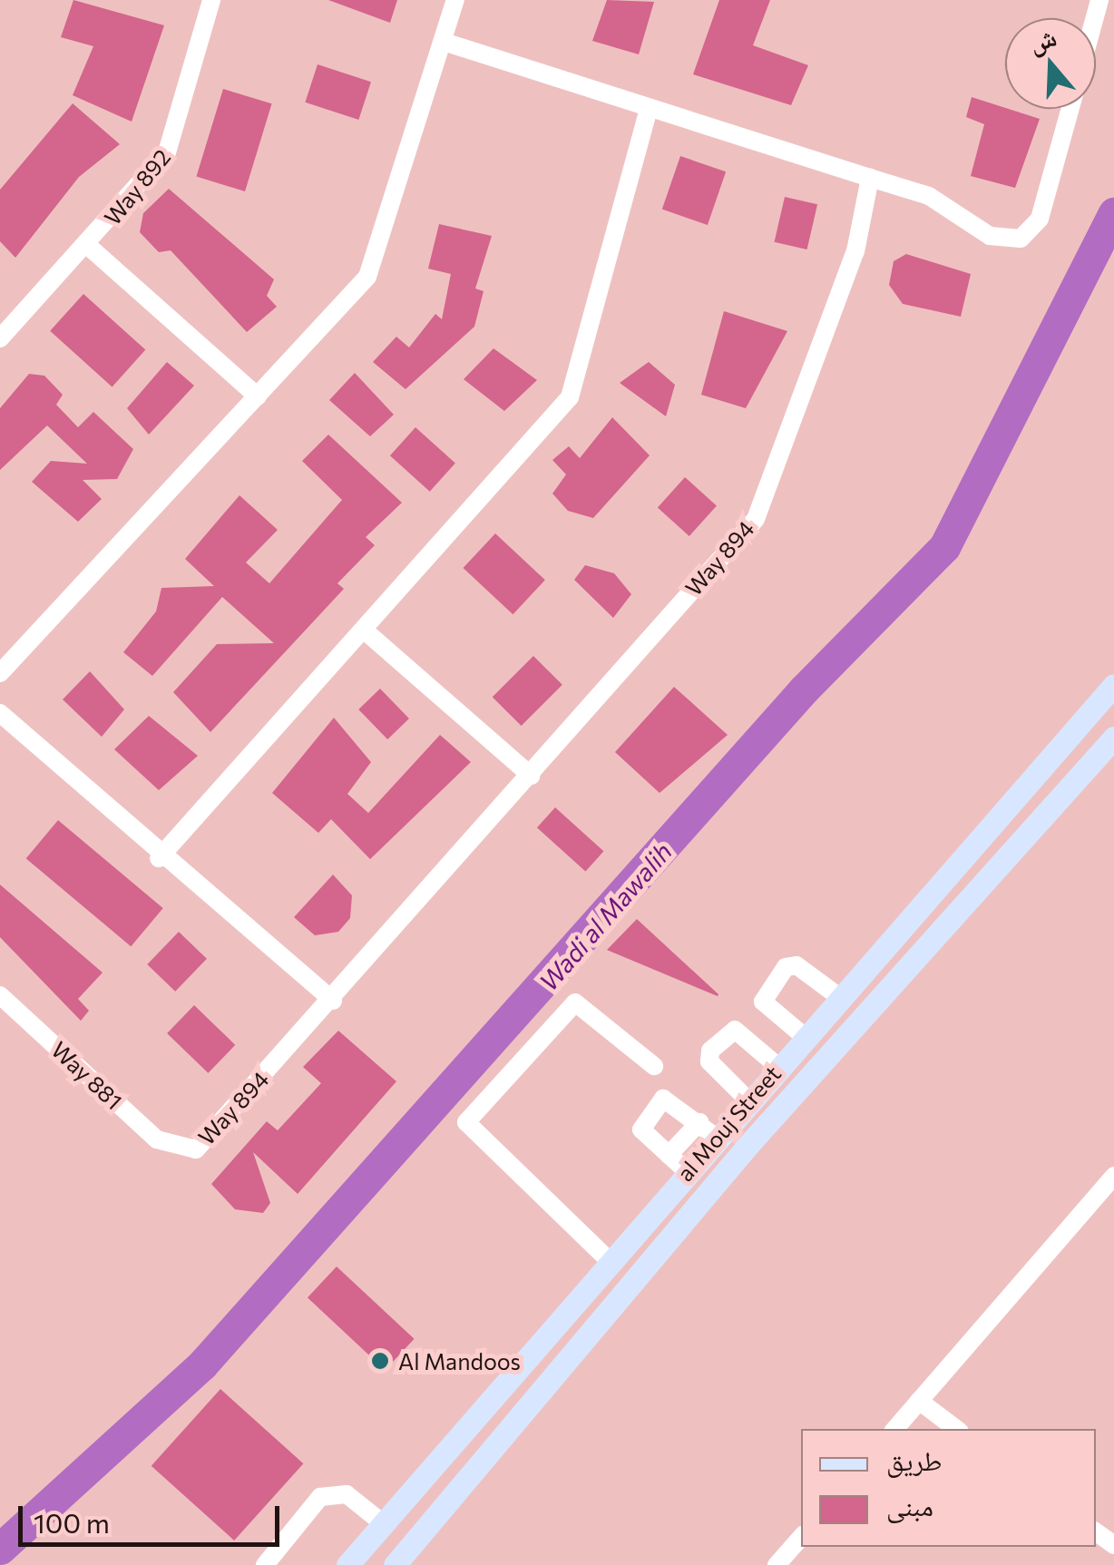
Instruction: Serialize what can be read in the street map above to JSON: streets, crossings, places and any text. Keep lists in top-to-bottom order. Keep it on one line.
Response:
{"streets":{"main road":["al Mouj Street"],"street":["Way 892","Way 894","Way 881"]},"crossings":[["Way 894","Way 881"]],"water":["Wadi al Mawalih"],"places":["Al Mandoos"],"legend":["طريق","مبنى"],"scale_bar":"100 m","north":"top"}
